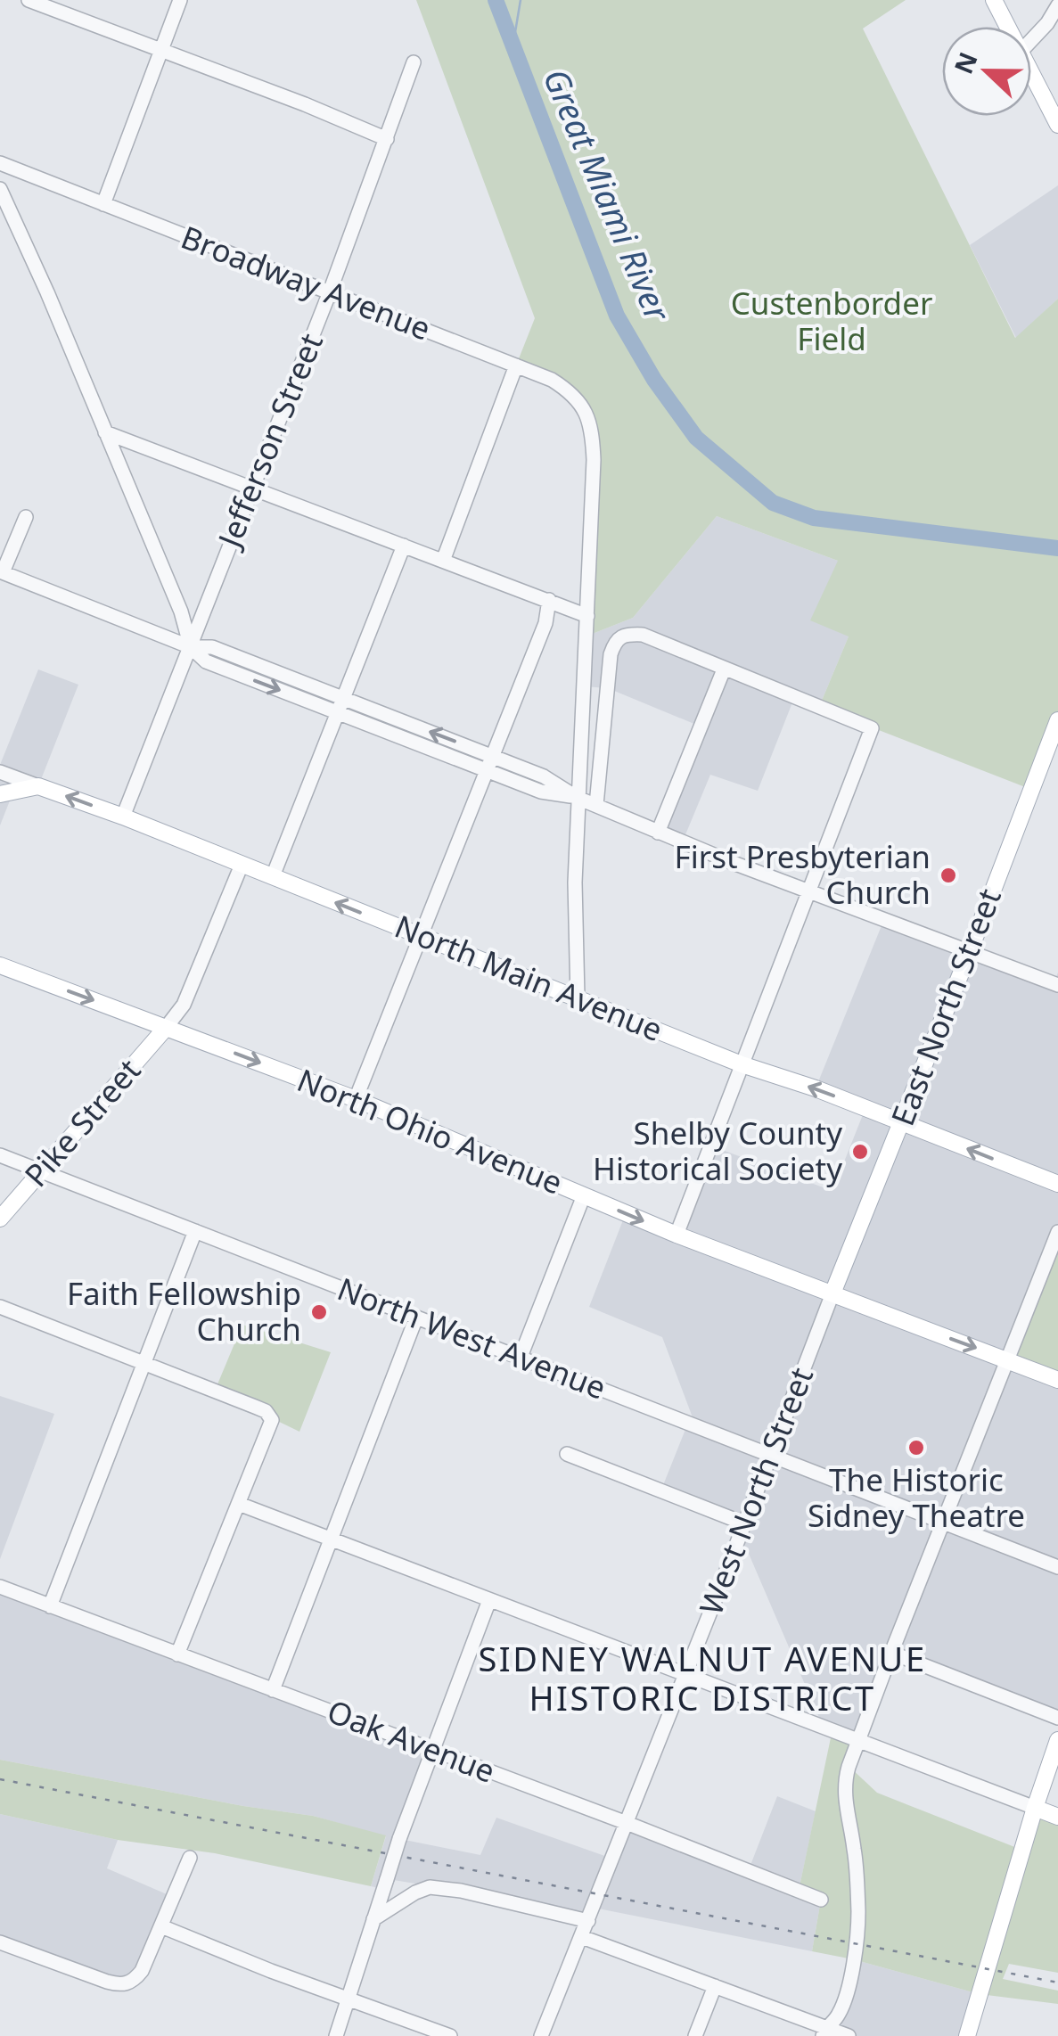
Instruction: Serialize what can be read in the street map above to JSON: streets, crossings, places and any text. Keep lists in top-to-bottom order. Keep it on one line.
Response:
{"streets":{"main road":["North Main Avenue","East North Street","Pike Street","North Ohio Avenue"],"street":["Broadway Avenue","Jefferson Street","North West Avenue","West North Street","Oak Avenue"]},"crossings":[["Broadway Avenue","Jefferson Street"],["Jefferson Street","North Main Avenue"],["North Main Avenue","East North Street"],["East North Street","North Ohio Avenue"],["East North Street","West North Street"],["Pike Street","North Ohio Avenue"],["Pike Street","North West Avenue"],["North Ohio Avenue","West North Street"],["North West Avenue","West North Street"],["West North Street","Oak Avenue"]],"one_way":["North Main Avenue","North Ohio Avenue"],"districts":["SIDNEY WALNUT AVENUE HISTORIC DISTRICT"],"water":["Great Miami River"],"parks":["Custenborder Field"],"places":["First Presbyterian Church","Shelby County Historical Society","Faith Fellowship Church","The Historic Sidney Theatre"],"north":"left"}
